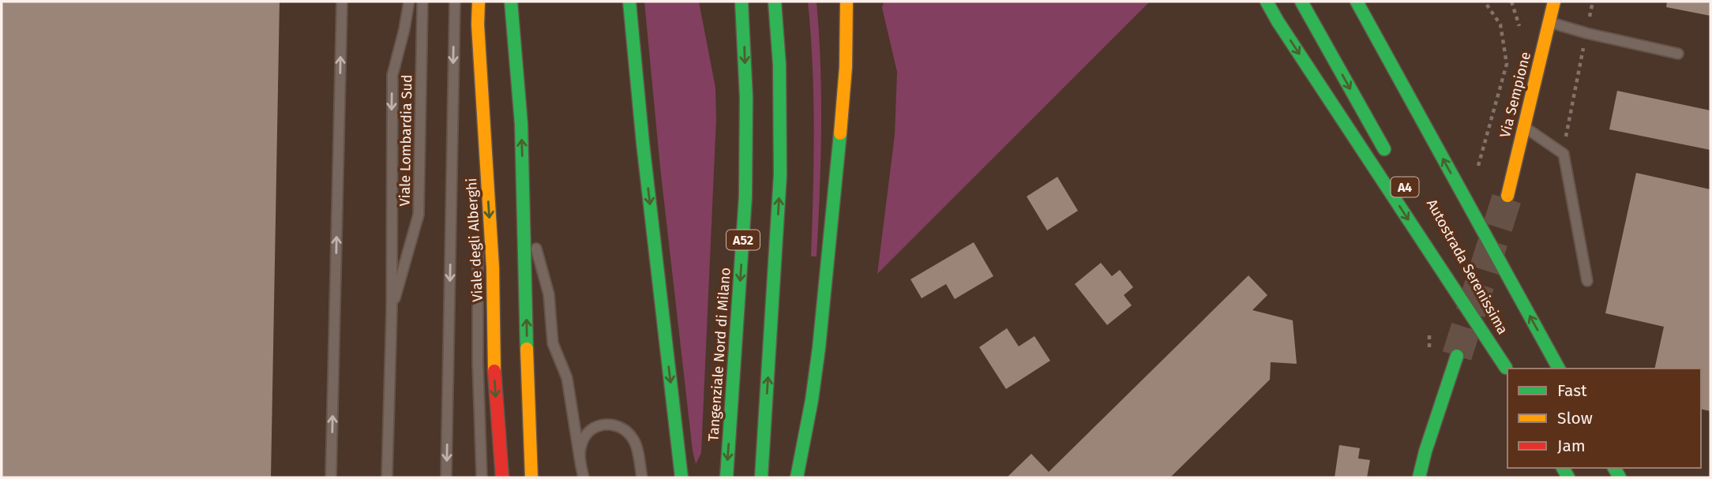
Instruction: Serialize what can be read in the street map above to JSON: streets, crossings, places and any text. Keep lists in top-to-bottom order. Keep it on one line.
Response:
{"streets":{"main road":["Via Sempione","A4","Viale degli Alberghi","A52","Autostrada Serenissima","Tangenziale Nord di Milano"],"lane":["Viale Lombardia Sud"]},"legend":["Fast","Slow","Jam"]}
